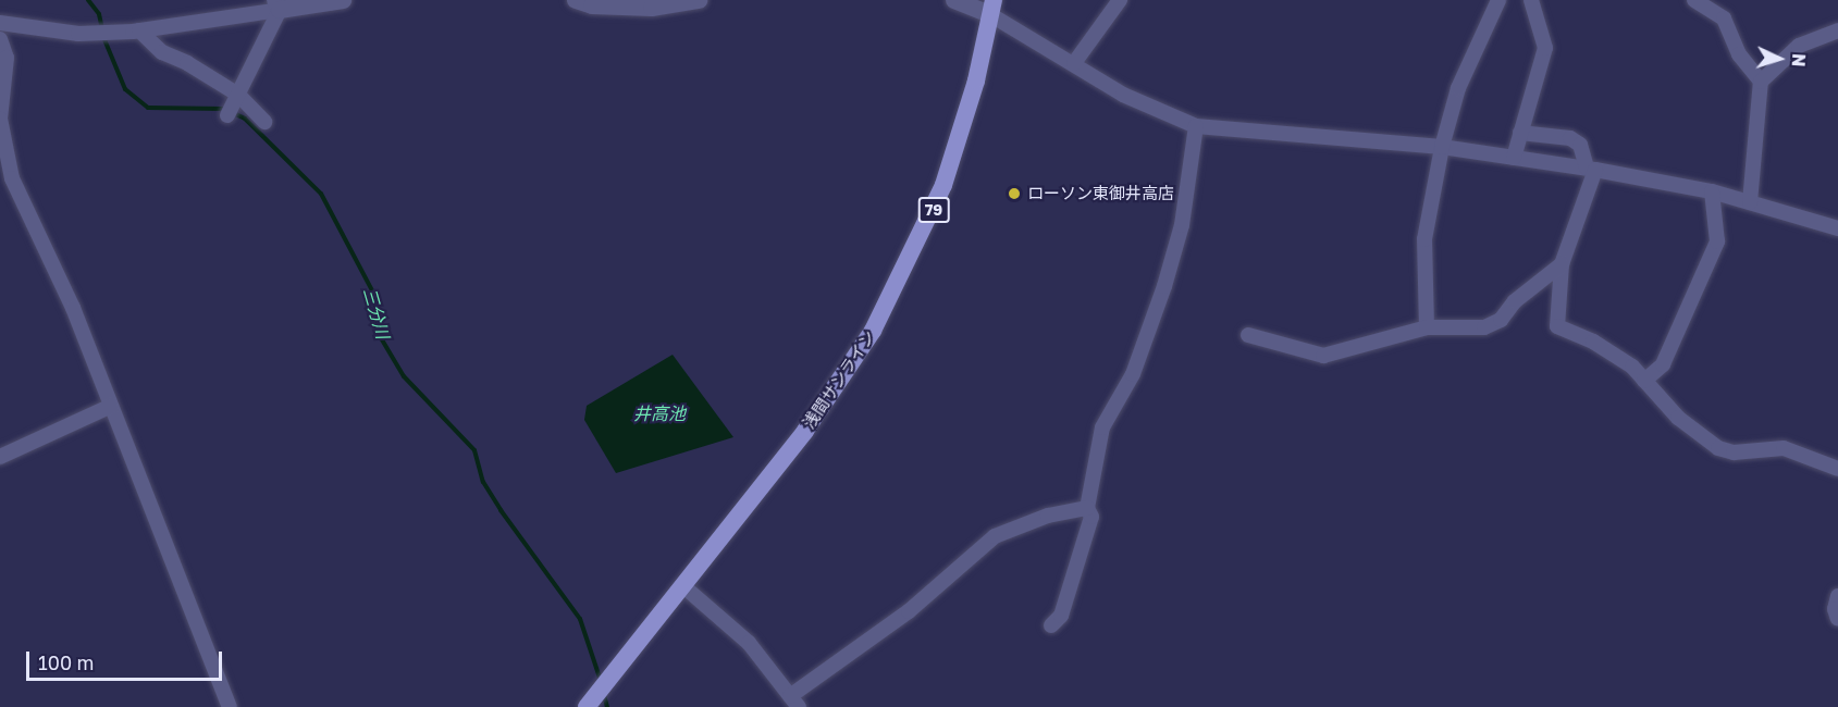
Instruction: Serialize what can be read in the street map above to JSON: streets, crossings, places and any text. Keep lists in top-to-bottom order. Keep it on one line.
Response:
{"streets":{"main road":["79","浅間サンライン"]},"water":["三分川","井高池"],"places":["ローソン東御井高店"],"scale_bar":"100 m","north":"right"}
